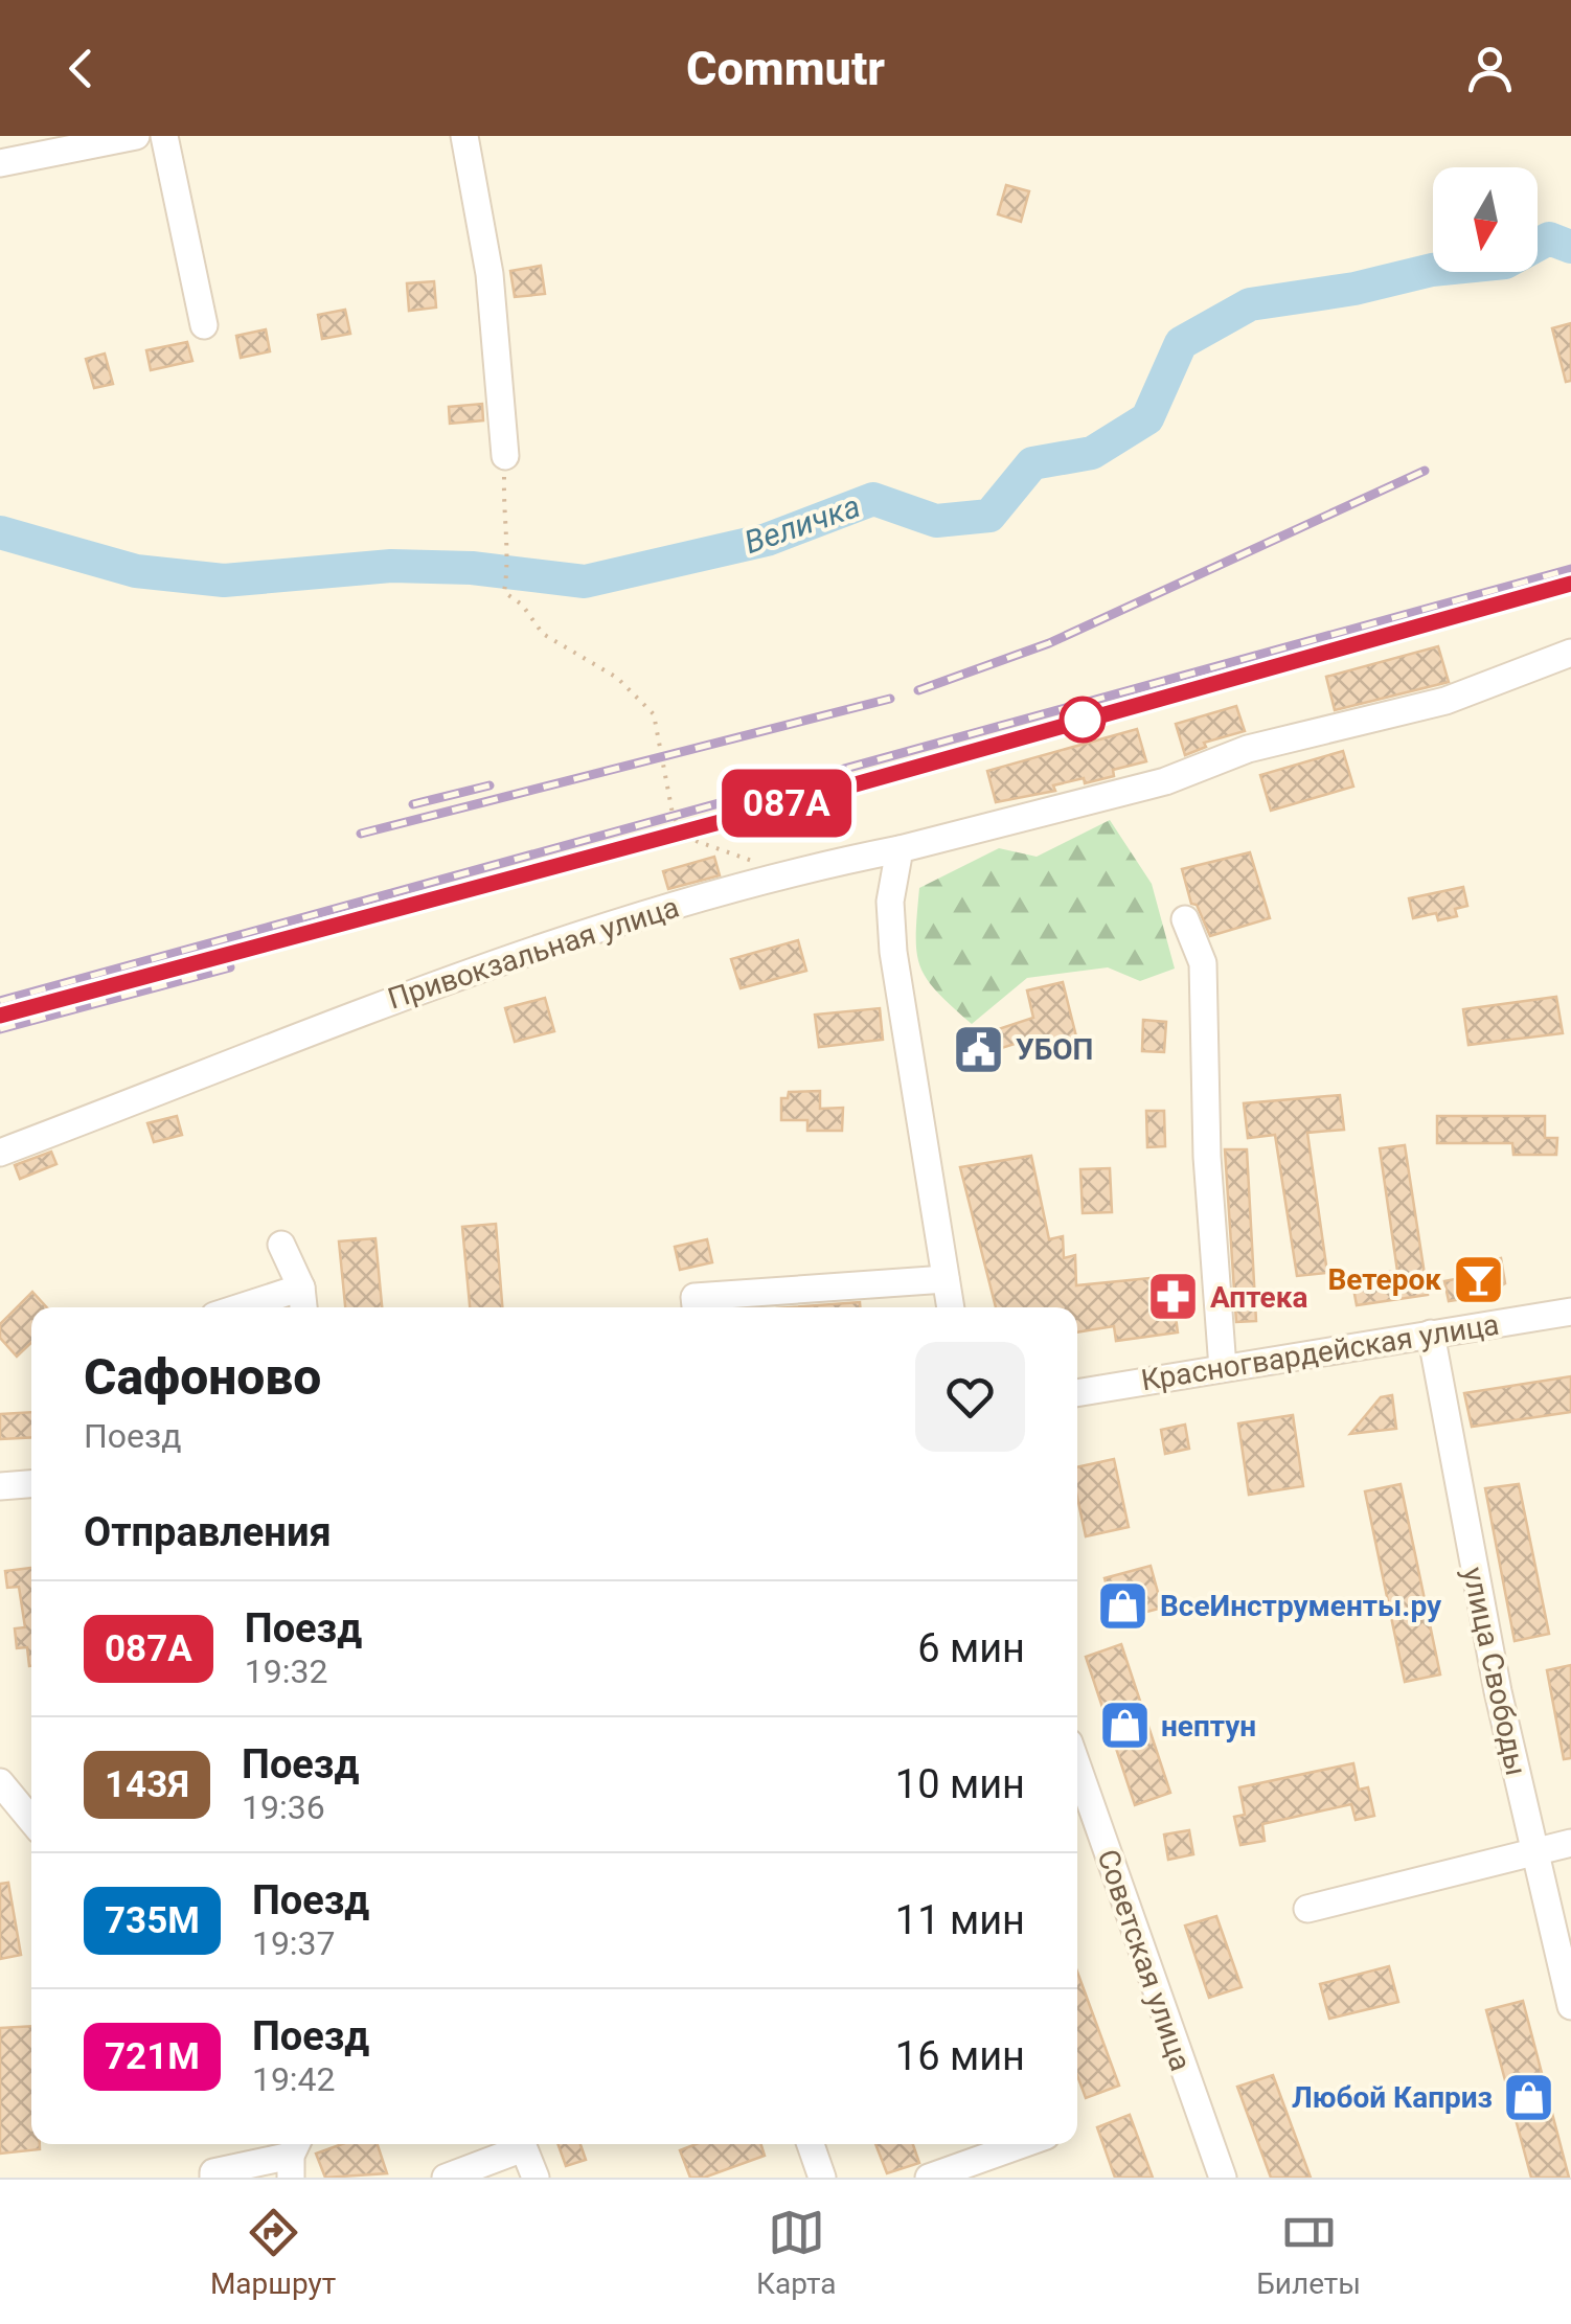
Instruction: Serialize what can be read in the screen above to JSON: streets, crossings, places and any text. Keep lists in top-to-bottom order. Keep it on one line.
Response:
{"streets":{"street":["Привокзальная улица","Красногвардейская улица","улица Свободы","Советская улица"]},"crossings":[["Красногвардейская улица","улица Свободы"]],"water":["Величка"],"places":{"public building":["УБОП"],"bar":["Ветерок"],"pharmacy":["Аптека"],"shop":["ВсеИнструменты.ру","нептун","Любой Каприз"]},"north":"bottom","page":{"header":"Commutr","on_map":"087А","heading":[["Сафоново","Поезд"],"Отправления"],"list":[{"mark":"087А","name":"Поезд","note":"19:32","value":"6 мин"},{"mark":"143Я","name":"Поезд","note":"19:36","value":"10 мин"},{"mark":"735М","name":"Поезд","note":"19:37","value":"11 мин"},{"mark":"721М","name":"Поезд","note":"19:42","value":"16 мин"}],"tabs":["Маршрут","Карта","Билеты"]}}
